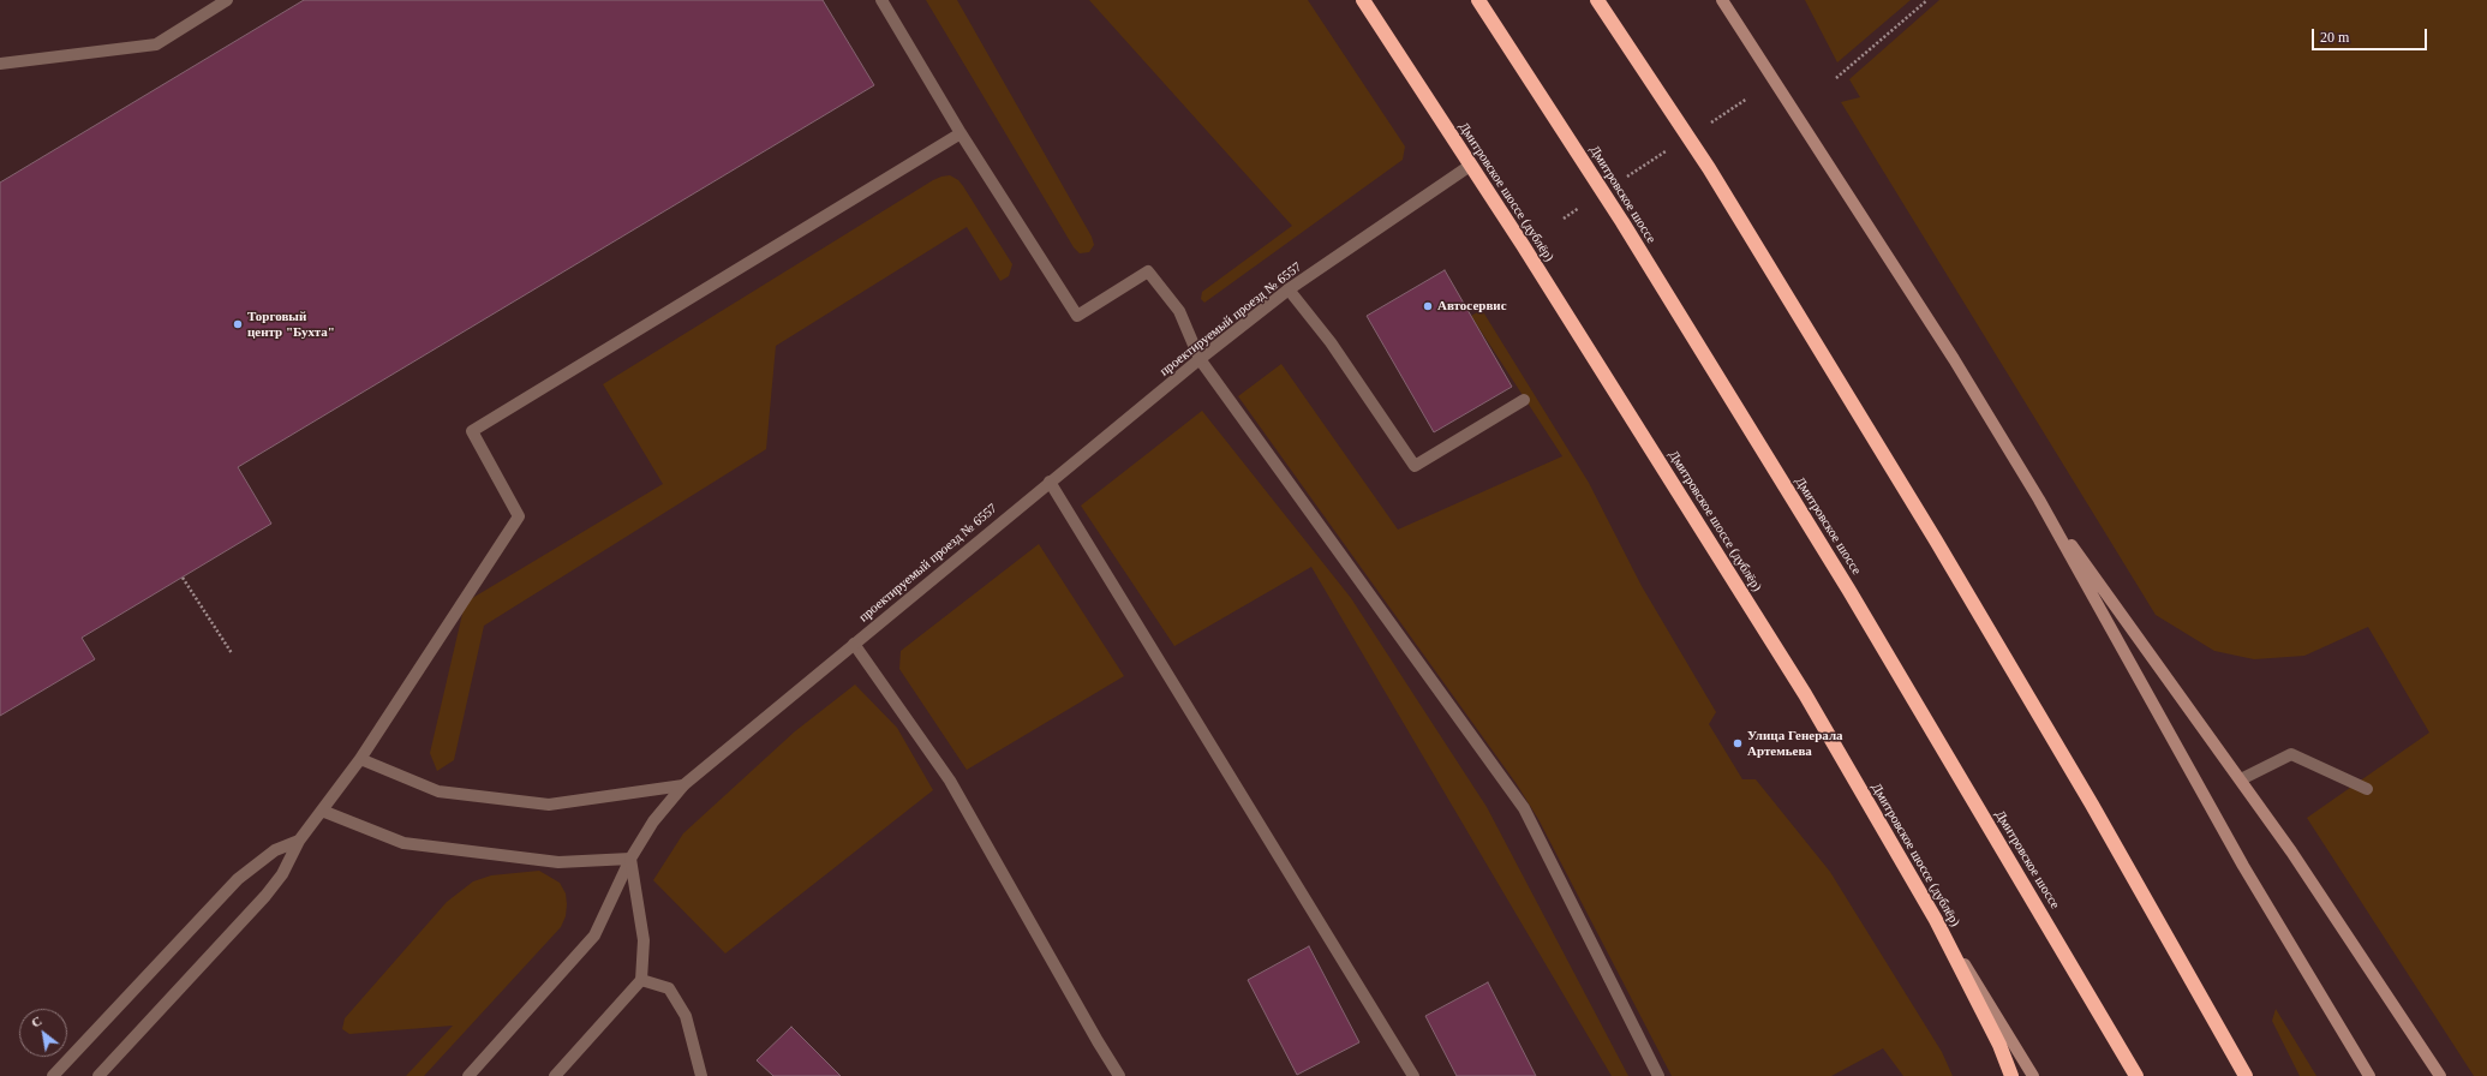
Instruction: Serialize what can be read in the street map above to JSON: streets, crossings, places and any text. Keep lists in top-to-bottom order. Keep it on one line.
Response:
{"streets":{"highway":["Дмитровское шоссе (дублёр)","Дмитровское шоссе"],"street":["проектируемый проезд № 6557"]},"crossings":[["Дмитровское шоссе (дублёр)","проектируемый проезд № 6557"]],"places":["Автосервис","Торговый центр \"Бухта\"","Улица Генерала Артемьева"],"scale_bar":"20 m","north":"top left"}
